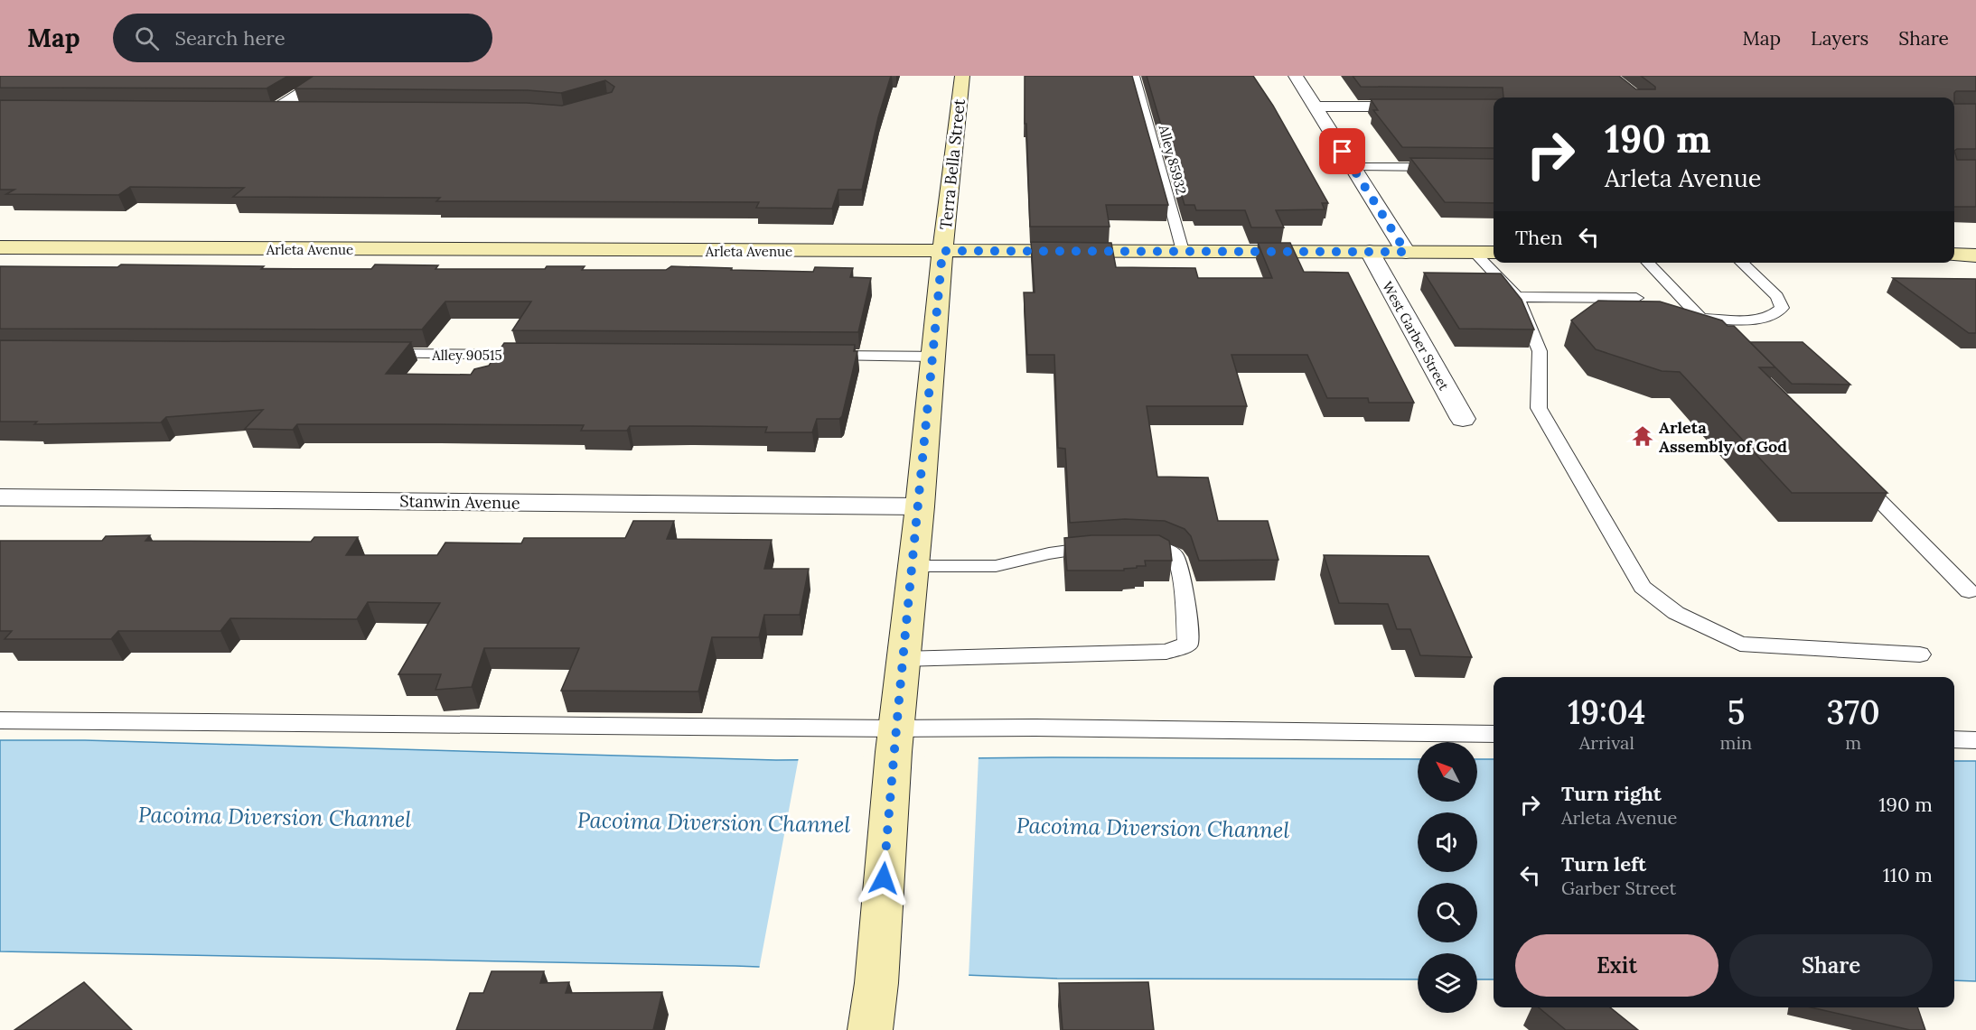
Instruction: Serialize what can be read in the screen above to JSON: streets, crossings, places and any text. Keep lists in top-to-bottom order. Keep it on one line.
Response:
{"streets":{"main road":["Terra Bella Street","Arleta Avenue"],"street":["West Garber Street","Stanwin Avenue"],"lane":["Alley 85932","Alley 90515"]},"crossings":[["Alley 85932","Arleta Avenue"],["Terra Bella Street","Arleta Avenue"],["Terra Bella Street","Stanwin Avenue"],["Arleta Avenue","West Garber Street"]],"water":["Pacoima Diversion Channel"],"places":{"temple":["Arleta Assembly of God"]},"north":"top left","page":{"header":"Map","search":"Search here","nav":["Map","Layers","Share"],"turn":["190 m","Arleta Avenue"],"then":"Then","eta":["19:04","Arrival","5","min","370","m"],"list":[{"name":"Turn right","note":"Arleta Avenue","value":"190 m"},{"name":"Turn left","note":"Garber Street","value":"110 m"}],"buttons":["Exit","Share"]}}
